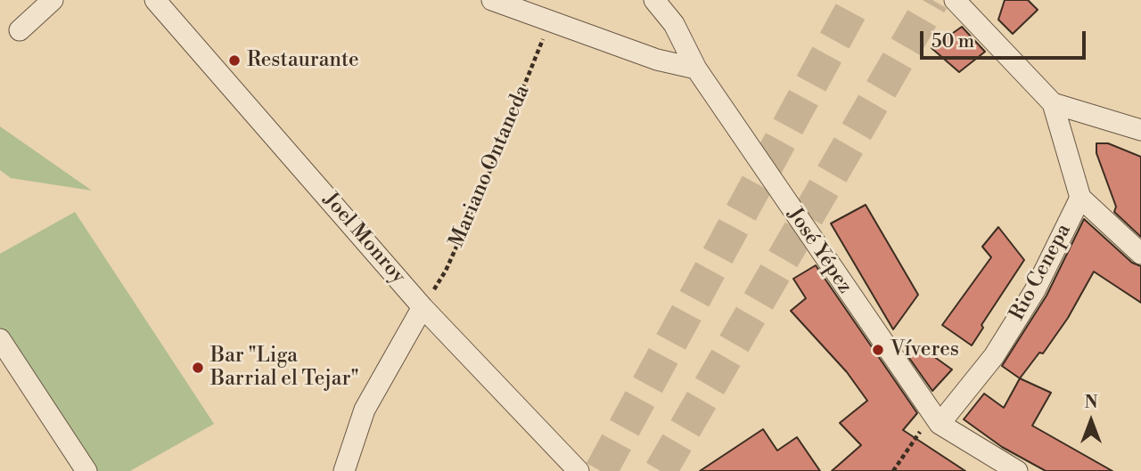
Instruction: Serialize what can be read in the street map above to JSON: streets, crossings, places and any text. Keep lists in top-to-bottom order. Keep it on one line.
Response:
{"streets":{"street":["Joel Monroy","José Yépez","Rio Cenepa"],"path":["Mariano Ontaneda"]},"crossings":[["Mariano Ontaneda","Joel Monroy"],["José Yépez","Rio Cenepa"]],"places":["Restaurante","Víveres","Bar \"Liga Barrial el Tejar\""],"scale_bar":"50 m","north":"top"}
